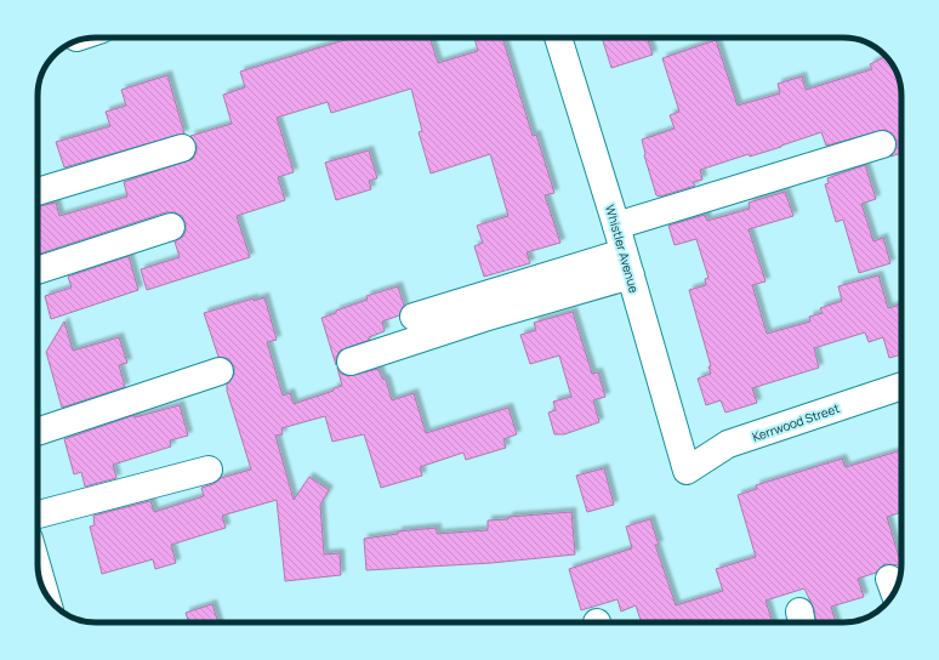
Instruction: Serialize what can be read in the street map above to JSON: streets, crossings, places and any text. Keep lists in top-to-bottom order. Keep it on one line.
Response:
{"streets":{"street":["Whistler Avenue","Kerrwood Street"]},"crossings":[["Whistler Avenue","Kerrwood Street"]]}
